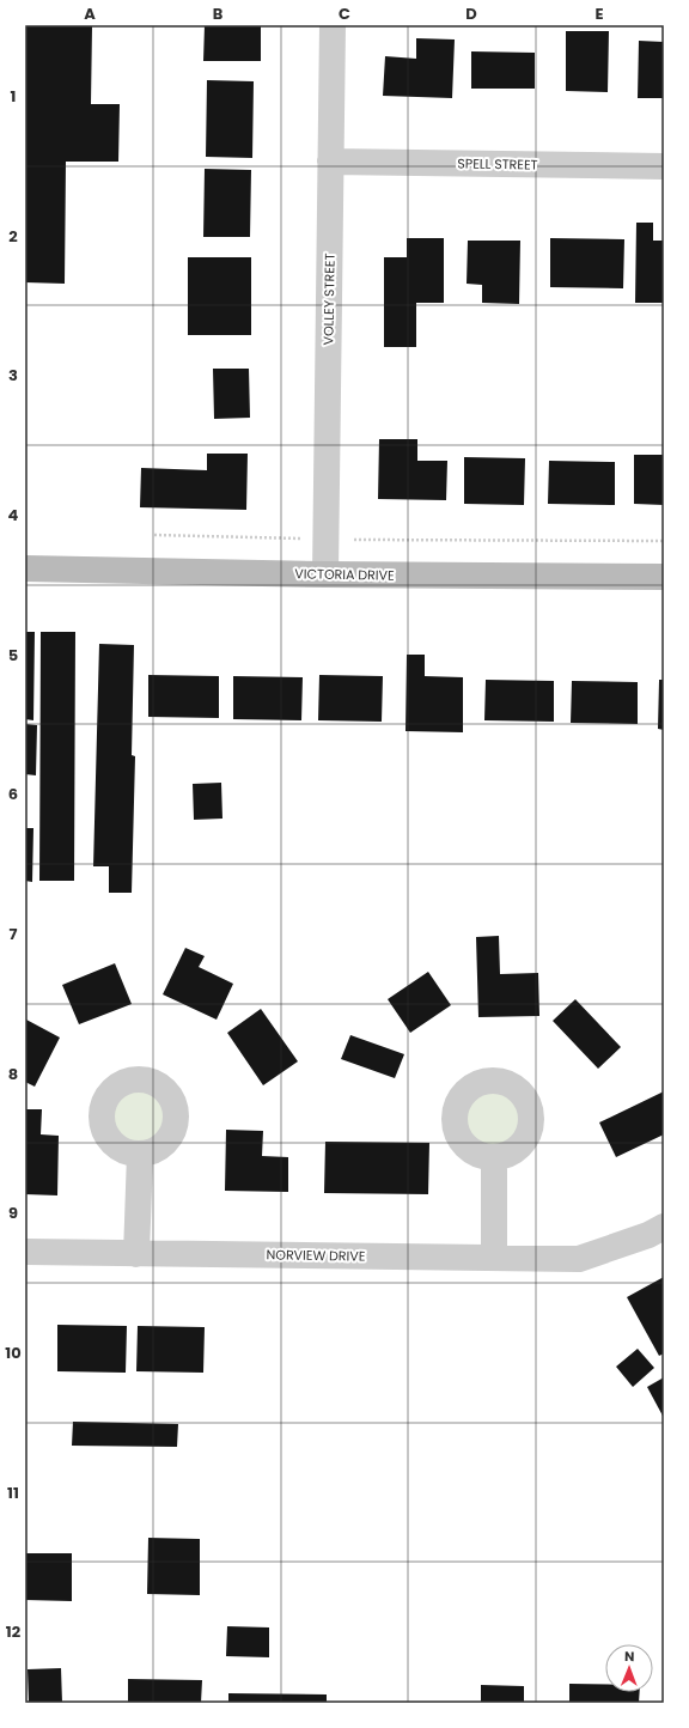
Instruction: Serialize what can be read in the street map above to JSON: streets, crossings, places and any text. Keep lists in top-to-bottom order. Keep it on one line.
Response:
{"streets":{"street":["SPELL STREET","VOLLEY STREET","VICTORIA DRIVE","NORVIEW DRIVE"]},"crossings":[["SPELL STREET","VOLLEY STREET"],["VOLLEY STREET","VICTORIA DRIVE"]],"north":"top","grid":{"columns":["A","B","C","D","E"],"rows":["1","2","3","4","5","6","7","8","9","10","11","12"]}}
